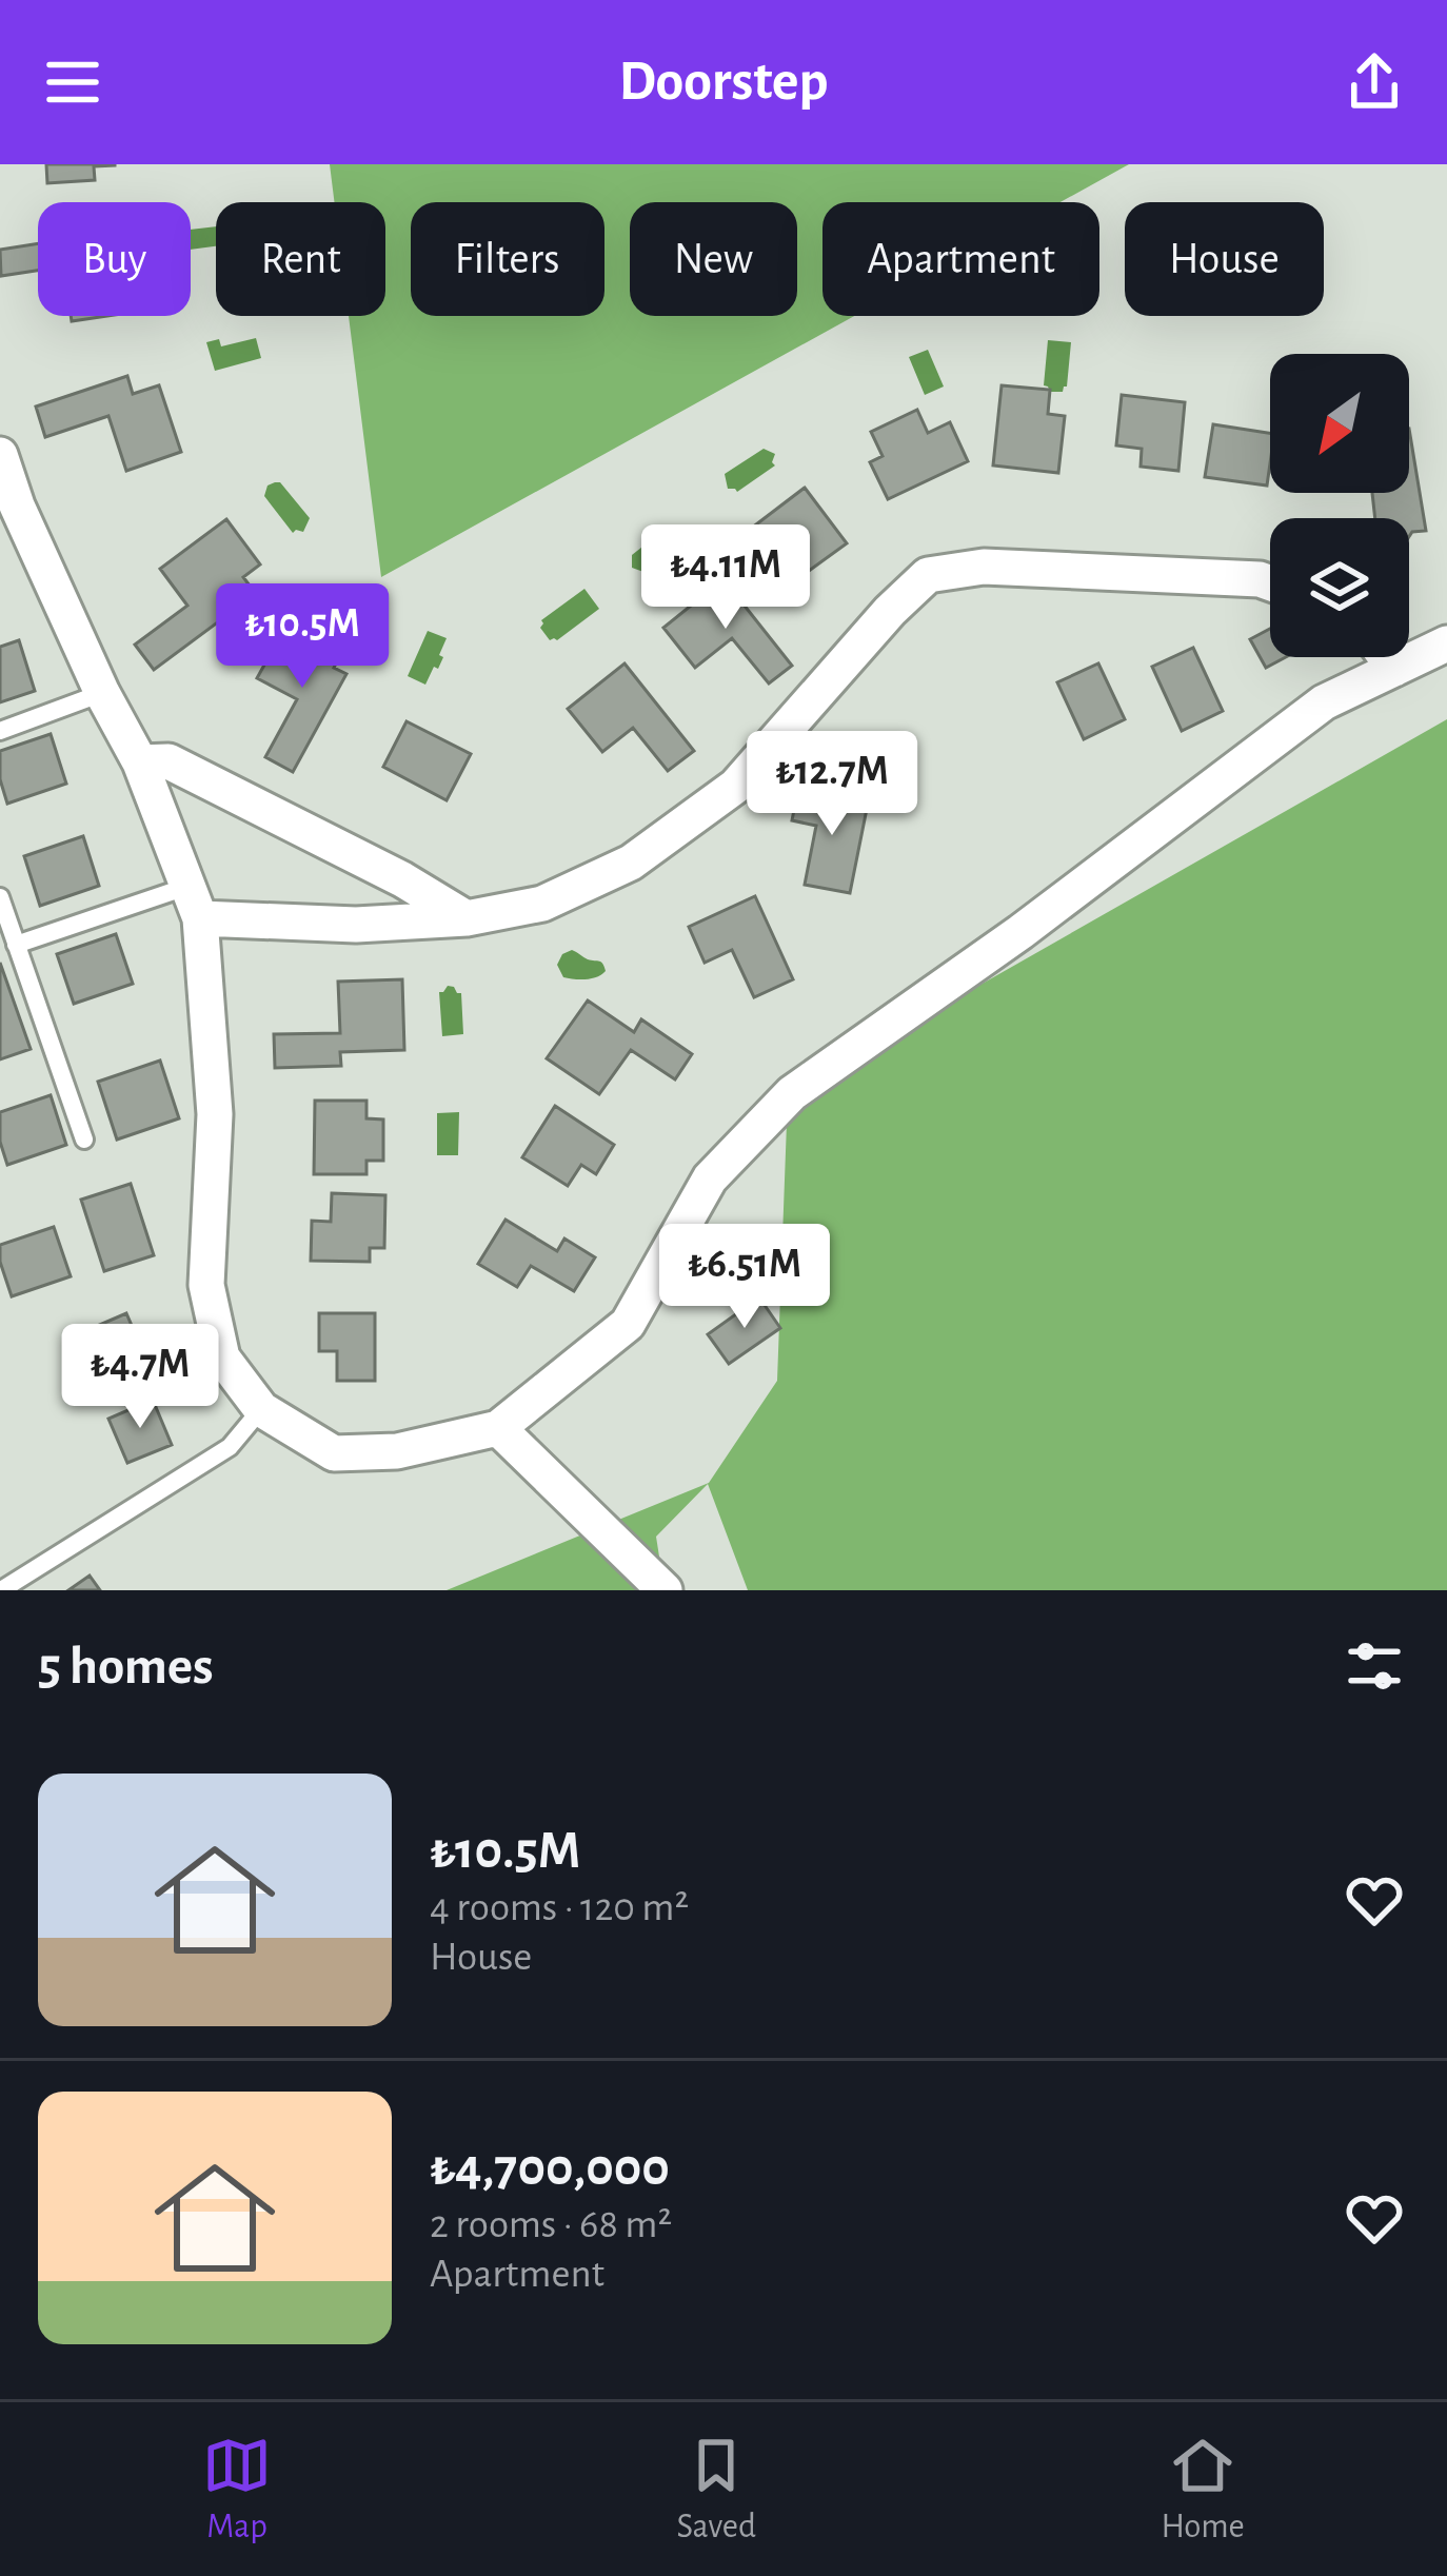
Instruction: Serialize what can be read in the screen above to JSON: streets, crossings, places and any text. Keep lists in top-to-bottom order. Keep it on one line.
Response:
{"north":"bottom left","page":{"header":"Doorstep","chip":["Buy","Rent","Filters","New","Apartment","House"],"price":["₺4.11M","₺10.5M","₺12.7M","₺6.51M","₺4.7M"],"heading":"5 homes","list":[{"name":"₺10.5M","note":"4 rooms · 120 m² · House"},{"name":"₺4,700,000","note":"2 rooms · 68 m² · Apartment"}],"tabs":["Map","Saved","Home"]}}
